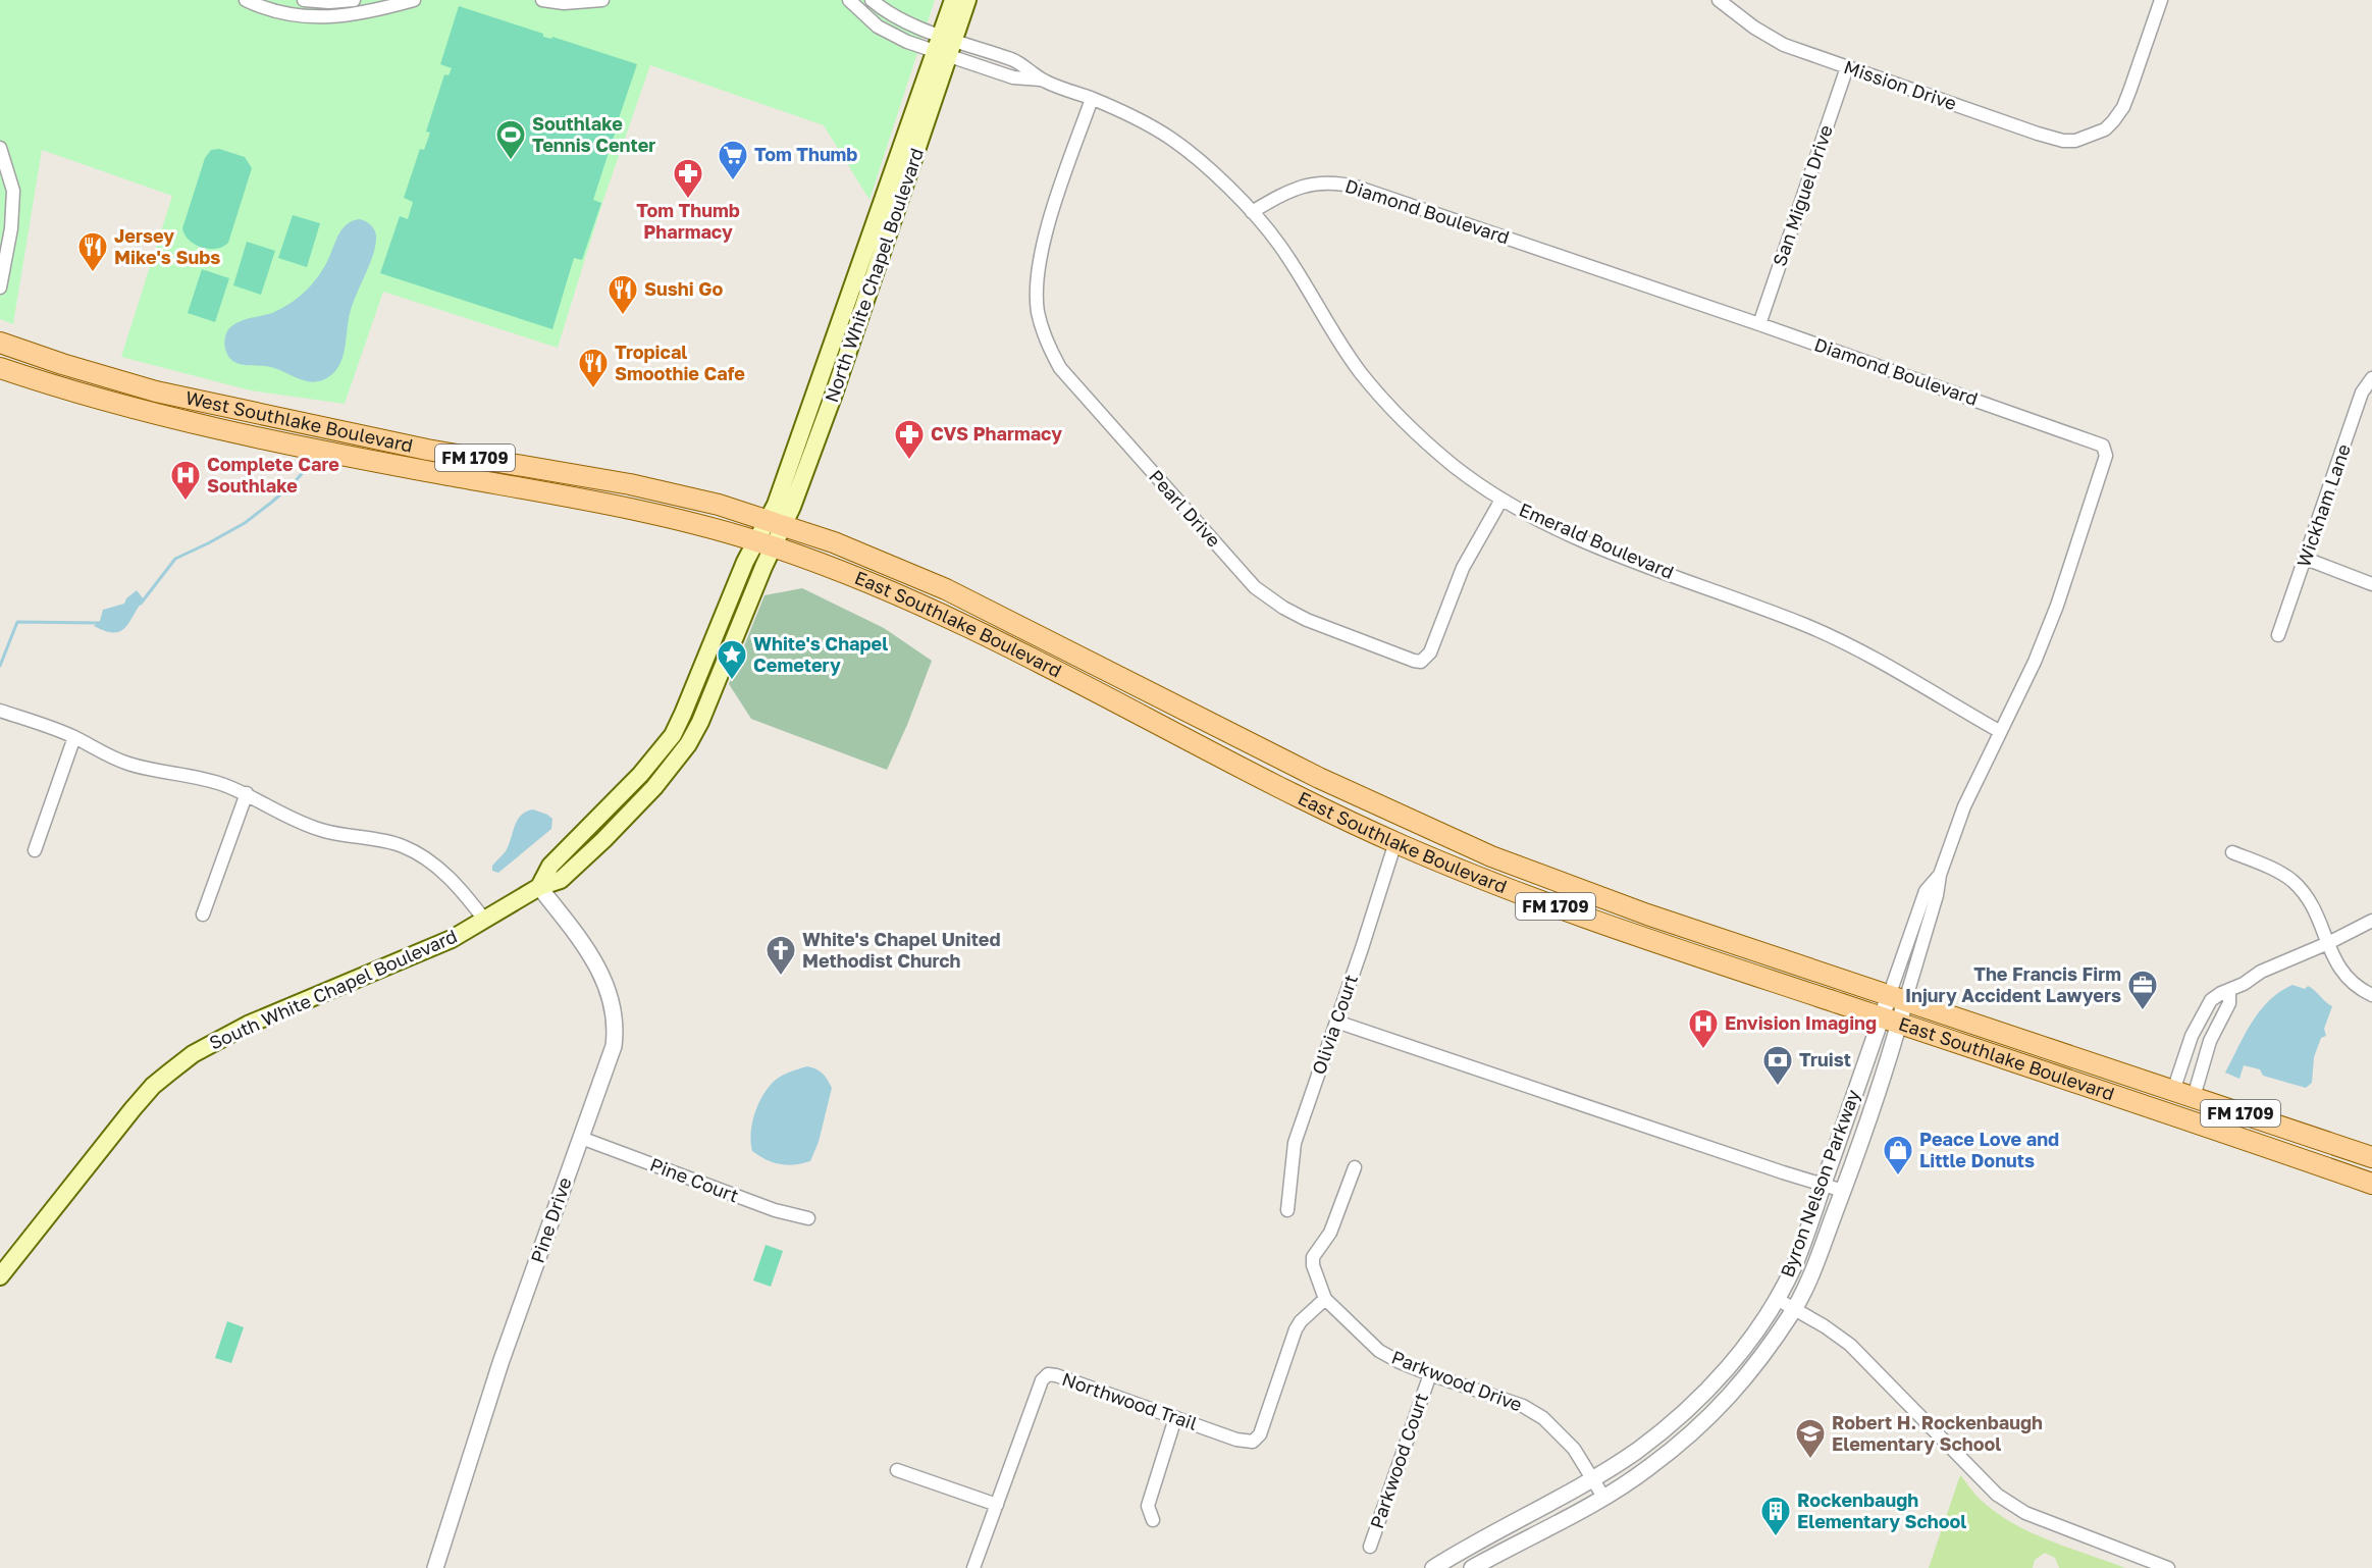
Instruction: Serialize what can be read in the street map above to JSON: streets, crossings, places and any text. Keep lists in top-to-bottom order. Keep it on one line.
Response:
{"streets":{"main road":["North White Chapel Boulevard","West Southlake Boulevard","FM 1709","East Southlake Boulevard","South White Chapel Boulevard"],"street":["Mission Drive","San Miguel Drive","Diamond Boulevard","Wickham Lane","Pearl Drive","Emerald Boulevard","Olivia Court","Pine Court","Byron Nelson Parkway","Pine Drive","Parkwood Drive","Northwood Trail","Parkwood Court"]},"crossings":[["Mission Drive","San Miguel Drive"],["San Miguel Drive","Diamond Boulevard"],["Diamond Boulevard","Emerald Boulevard"],["Diamond Boulevard","East Southlake Boulevard"],["Diamond Boulevard","Byron Nelson Parkway"],["North White Chapel Boulevard","West Southlake Boulevard"],["North White Chapel Boulevard","Emerald Boulevard"],["North White Chapel Boulevard","East Southlake Boulevard"],["North White Chapel Boulevard","South White Chapel Boulevard"],["West Southlake Boulevard","East Southlake Boulevard"],["West Southlake Boulevard","South White Chapel Boulevard"],["Pearl Drive","Emerald Boulevard"],["East Southlake Boulevard","South White Chapel Boulevard"],["East Southlake Boulevard","Olivia Court"],["East Southlake Boulevard","Byron Nelson Parkway"],["South White Chapel Boulevard","Pine Drive"],["Pine Court","Pine Drive"],["Byron Nelson Parkway","Parkwood Drive"],["Parkwood Drive","Northwood Trail"],["Parkwood Drive","Parkwood Court"]],"places":{"sports":["Southlake Tennis Center"],"supermarket":["Tom Thumb"],"pharmacy":["Tom Thumb Pharmacy","CVS Pharmacy"],"restaurant":["Jersey Mike's Subs","Sushi Go","Tropical Smoothie Cafe"],"hospital":["Complete Care Southlake","Envision Imaging"],"place":["White's Chapel Cemetery"],"church":["White's Chapel United Methodist Church"],"office":["The Francis Firm Injury Accident Lawyers"],"bank":["Truist"],"shop":["Peace Love and Little Donuts"],"school or university":["Robert H. Rockenbaugh Elementary School"],"building":["Rockenbaugh Elementary School"]}}
